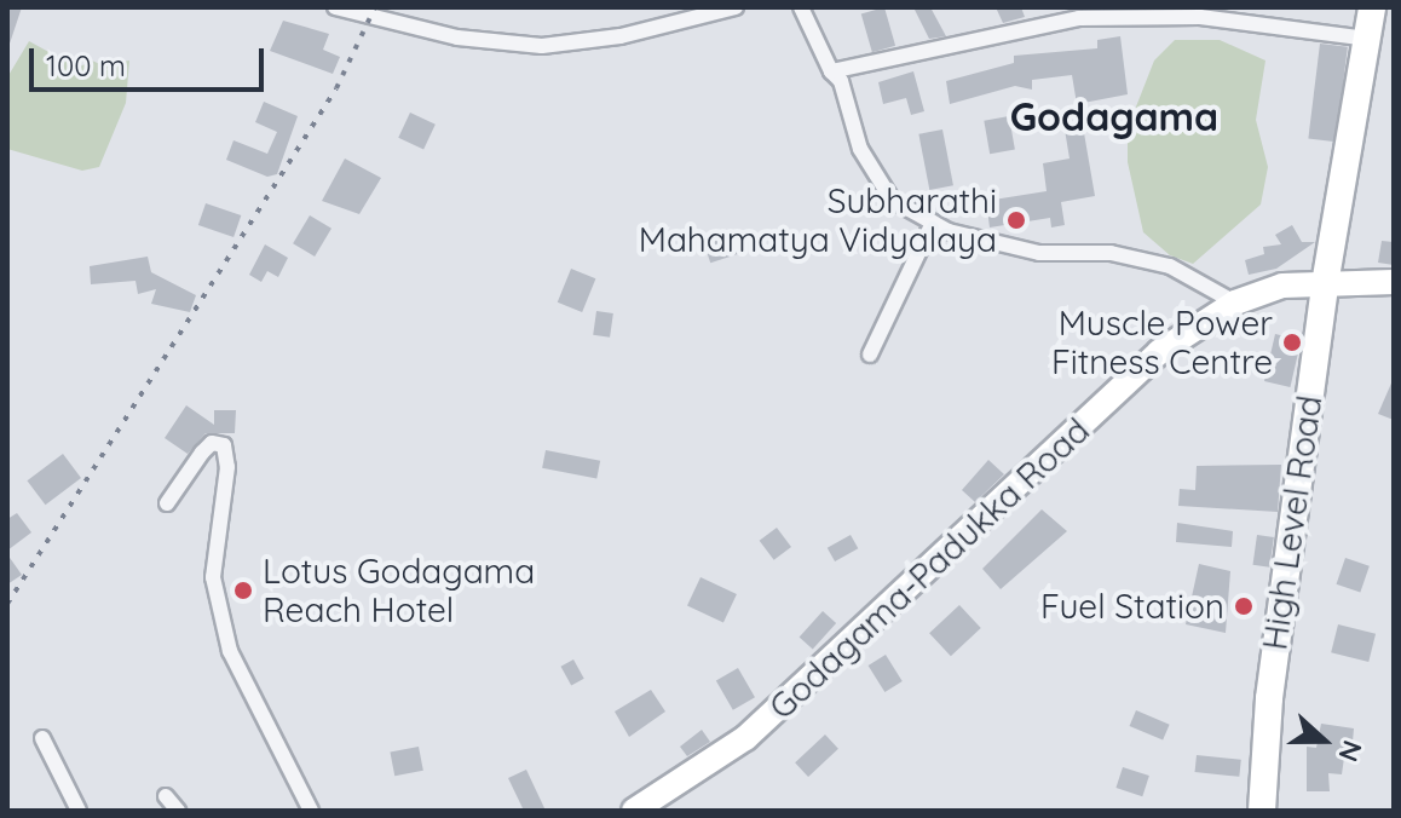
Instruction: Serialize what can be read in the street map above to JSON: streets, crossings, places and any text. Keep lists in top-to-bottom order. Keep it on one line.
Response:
{"streets":{"highway":["High Level Road"],"main road":["Godagama-Padukka Road"]},"crossings":[["High Level Road","Godagama-Padukka Road"]],"districts":["Godagama"],"places":["Subharathi Mahamatya Vidyalaya","Muscle Power Fitness Centre","Lotus Godagama Reach Hotel","Fuel Station"],"scale_bar":"100 m","north":"right"}
